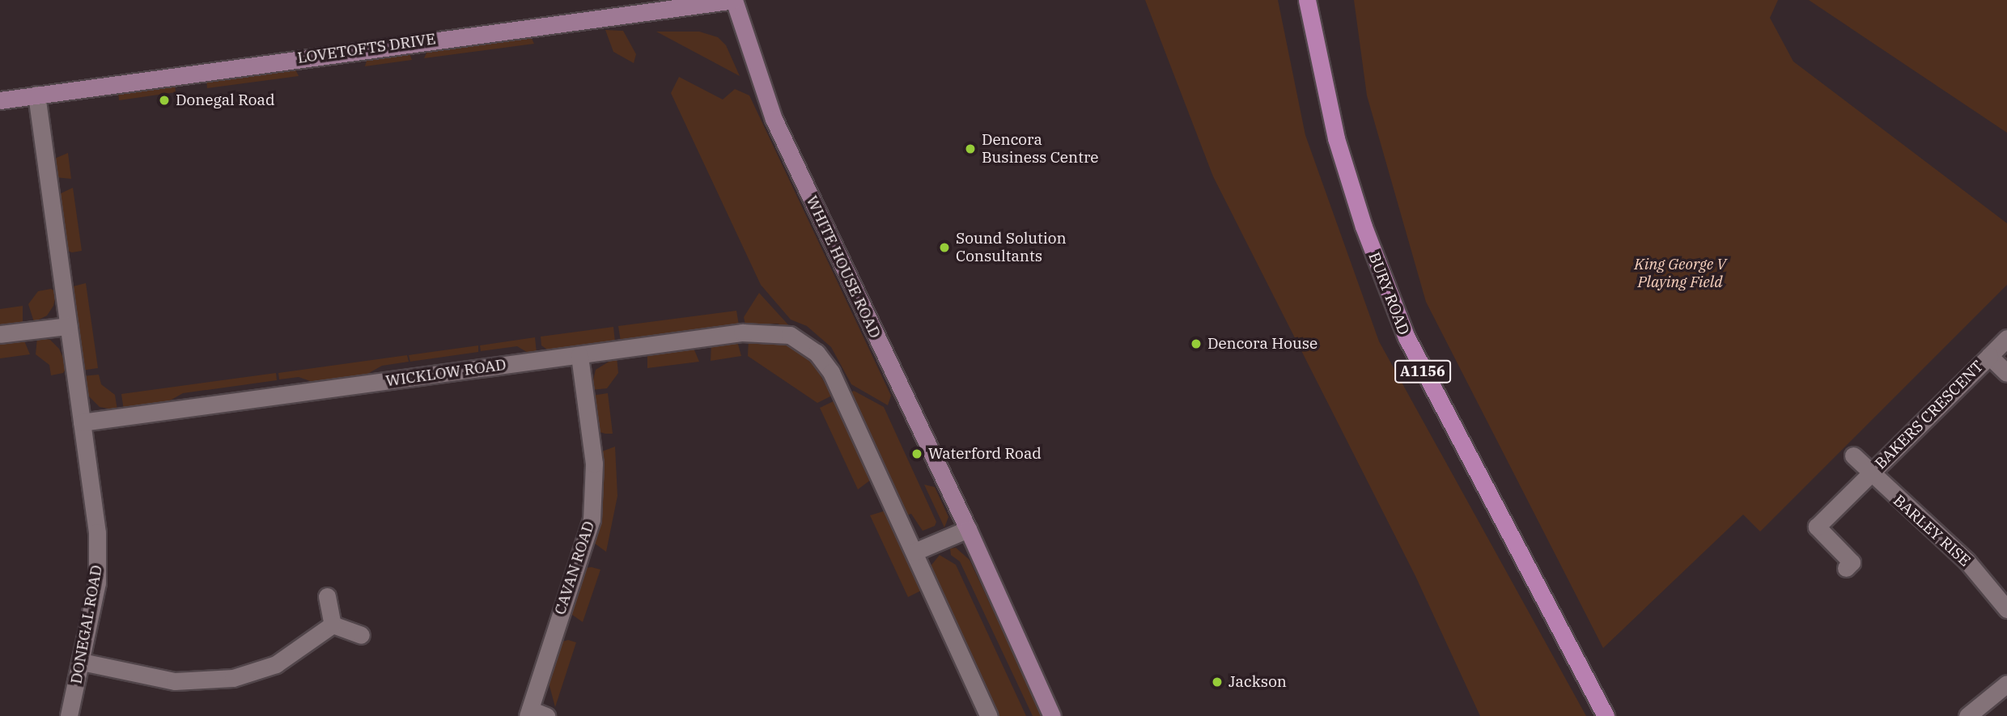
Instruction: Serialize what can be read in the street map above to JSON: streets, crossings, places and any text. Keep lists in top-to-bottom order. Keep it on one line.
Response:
{"streets":{"main road":["BURY ROAD","A1156"],"street":["LOVETOFTS DRIVE","WHITE HOUSE ROAD","WICKLOW ROAD","BAKERS CRESCENT","BARLEY RISE","CAVAN ROAD","DONEGAL ROAD"]},"crossings":[["LOVETOFTS DRIVE","WHITE HOUSE ROAD"],["LOVETOFTS DRIVE","DONEGAL ROAD"],["WICKLOW ROAD","CAVAN ROAD"],["WICKLOW ROAD","DONEGAL ROAD"],["BAKERS CRESCENT","BARLEY RISE"]],"parks":["King George V Playing Field"],"places":["Donegal Road","Dencora Business Centre","Sound Solution Consultants","Dencora House","Waterford Road","Jackson"]}
